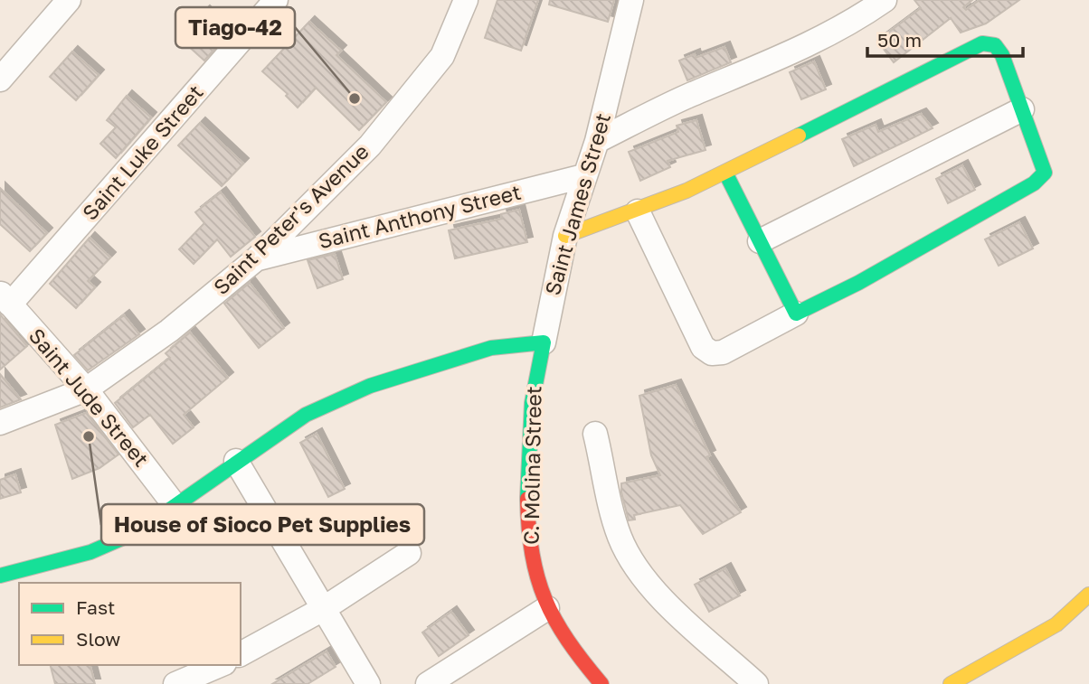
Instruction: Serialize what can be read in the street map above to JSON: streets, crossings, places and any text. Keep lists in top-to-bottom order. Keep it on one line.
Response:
{"streets":{"street":["Saint Luke Street","Saint James Street","Saint Anthony Street","Saint Peter's Avenue","Saint Jude Street","C. Molina Street"]},"crossings":[["Saint Luke Street","Saint Jude Street"],["Saint James Street","Saint Anthony Street"],["Saint James Street","C. Molina Street"],["Saint Anthony Street","Saint Peter's Avenue"],["Saint Peter's Avenue","Saint Jude Street"]],"places":["Tiago-42","House of Sioco Pet Supplies"],"legend":["Fast","Slow"],"scale_bar":"50 m"}
